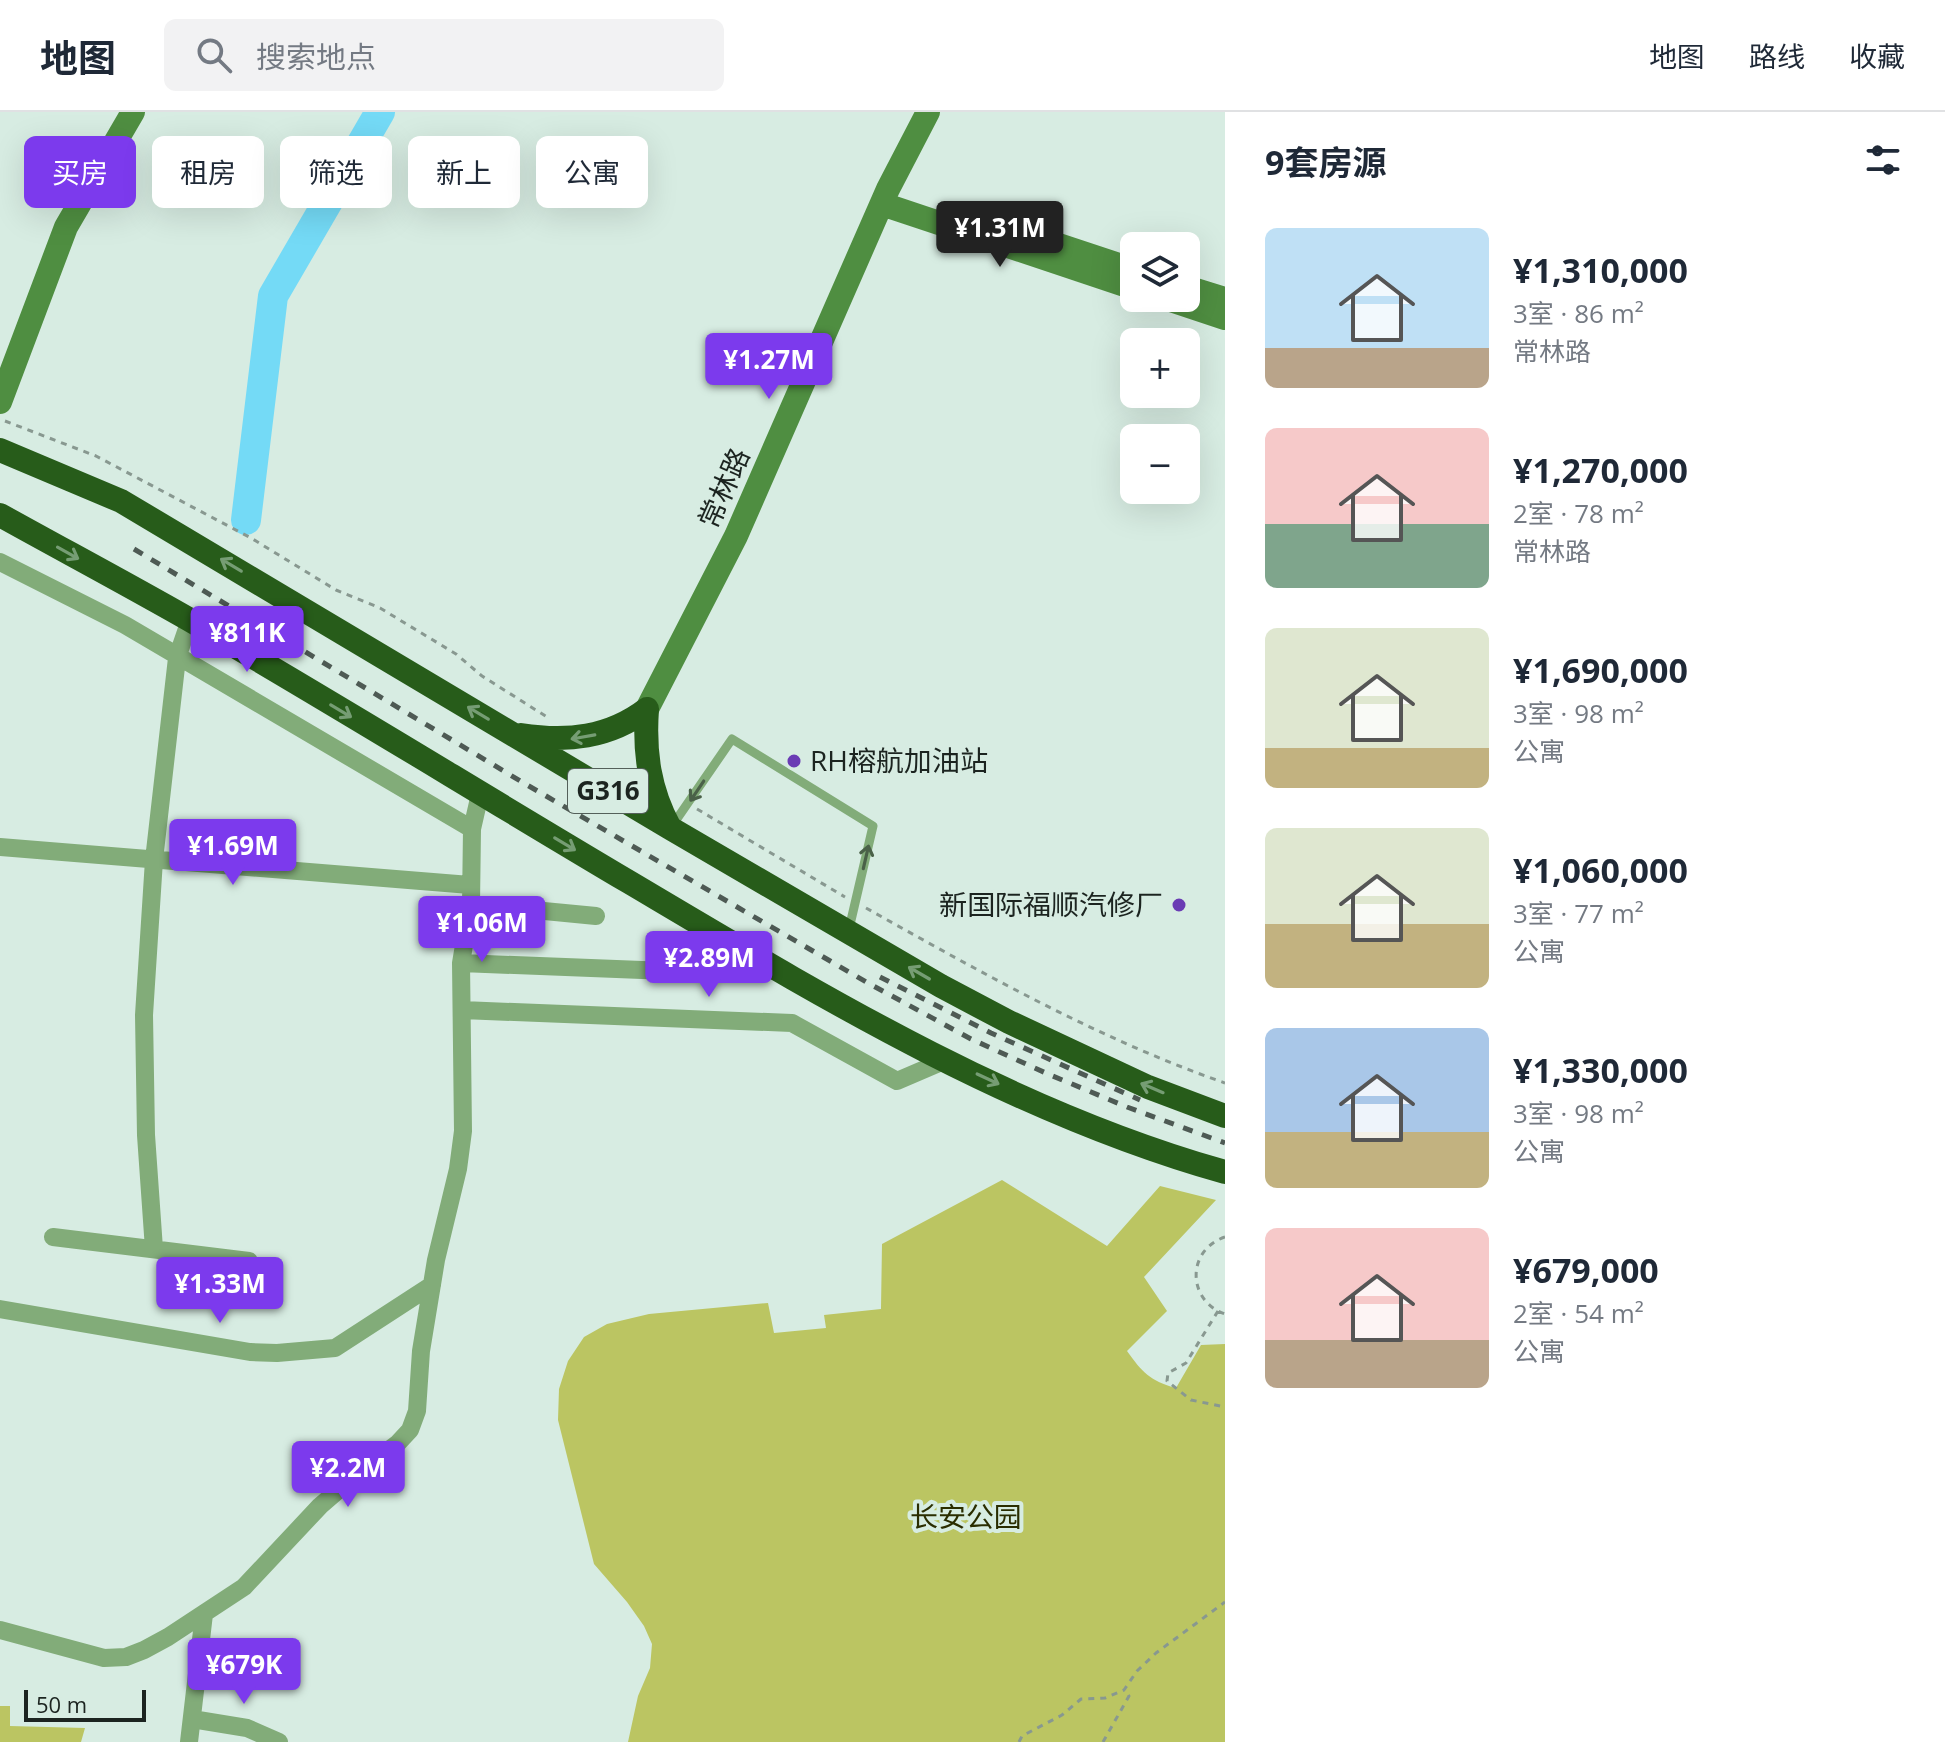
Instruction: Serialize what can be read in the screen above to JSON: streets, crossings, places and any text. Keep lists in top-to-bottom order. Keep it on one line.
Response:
{"streets":{"highway":["G316"],"street":["常林路"]},"parks":["长安公园"],"places":["RH榕航加油站","新国际福顺汽修厂"],"scale_bar":"50 m","page":{"header":"地图","search":"搜索地点","nav":["地图","路线","收藏"],"heading":"9套房源","chip":["买房","租房","筛选","新上","公寓"],"price":["¥1.31M","¥1.27M","¥811K","¥1.69M","¥1.06M","¥2.89M","¥1.33M","¥2.2M","¥679K"],"list":[{"name":"¥1,310,000","note":"3室 · 86 m² · 常林路"},{"name":"¥1,270,000","note":"2室 · 78 m² · 常林路"},{"name":"¥1,690,000","note":"3室 · 98 m² · 公寓"},{"name":"¥1,060,000","note":"3室 · 77 m² · 公寓"},{"name":"¥1,330,000","note":"3室 · 98 m² · 公寓"},{"name":"¥679,000","note":"2室 · 54 m² · 公寓"}],"map_buttons":["+","−"],"scale":"50 m"}}
